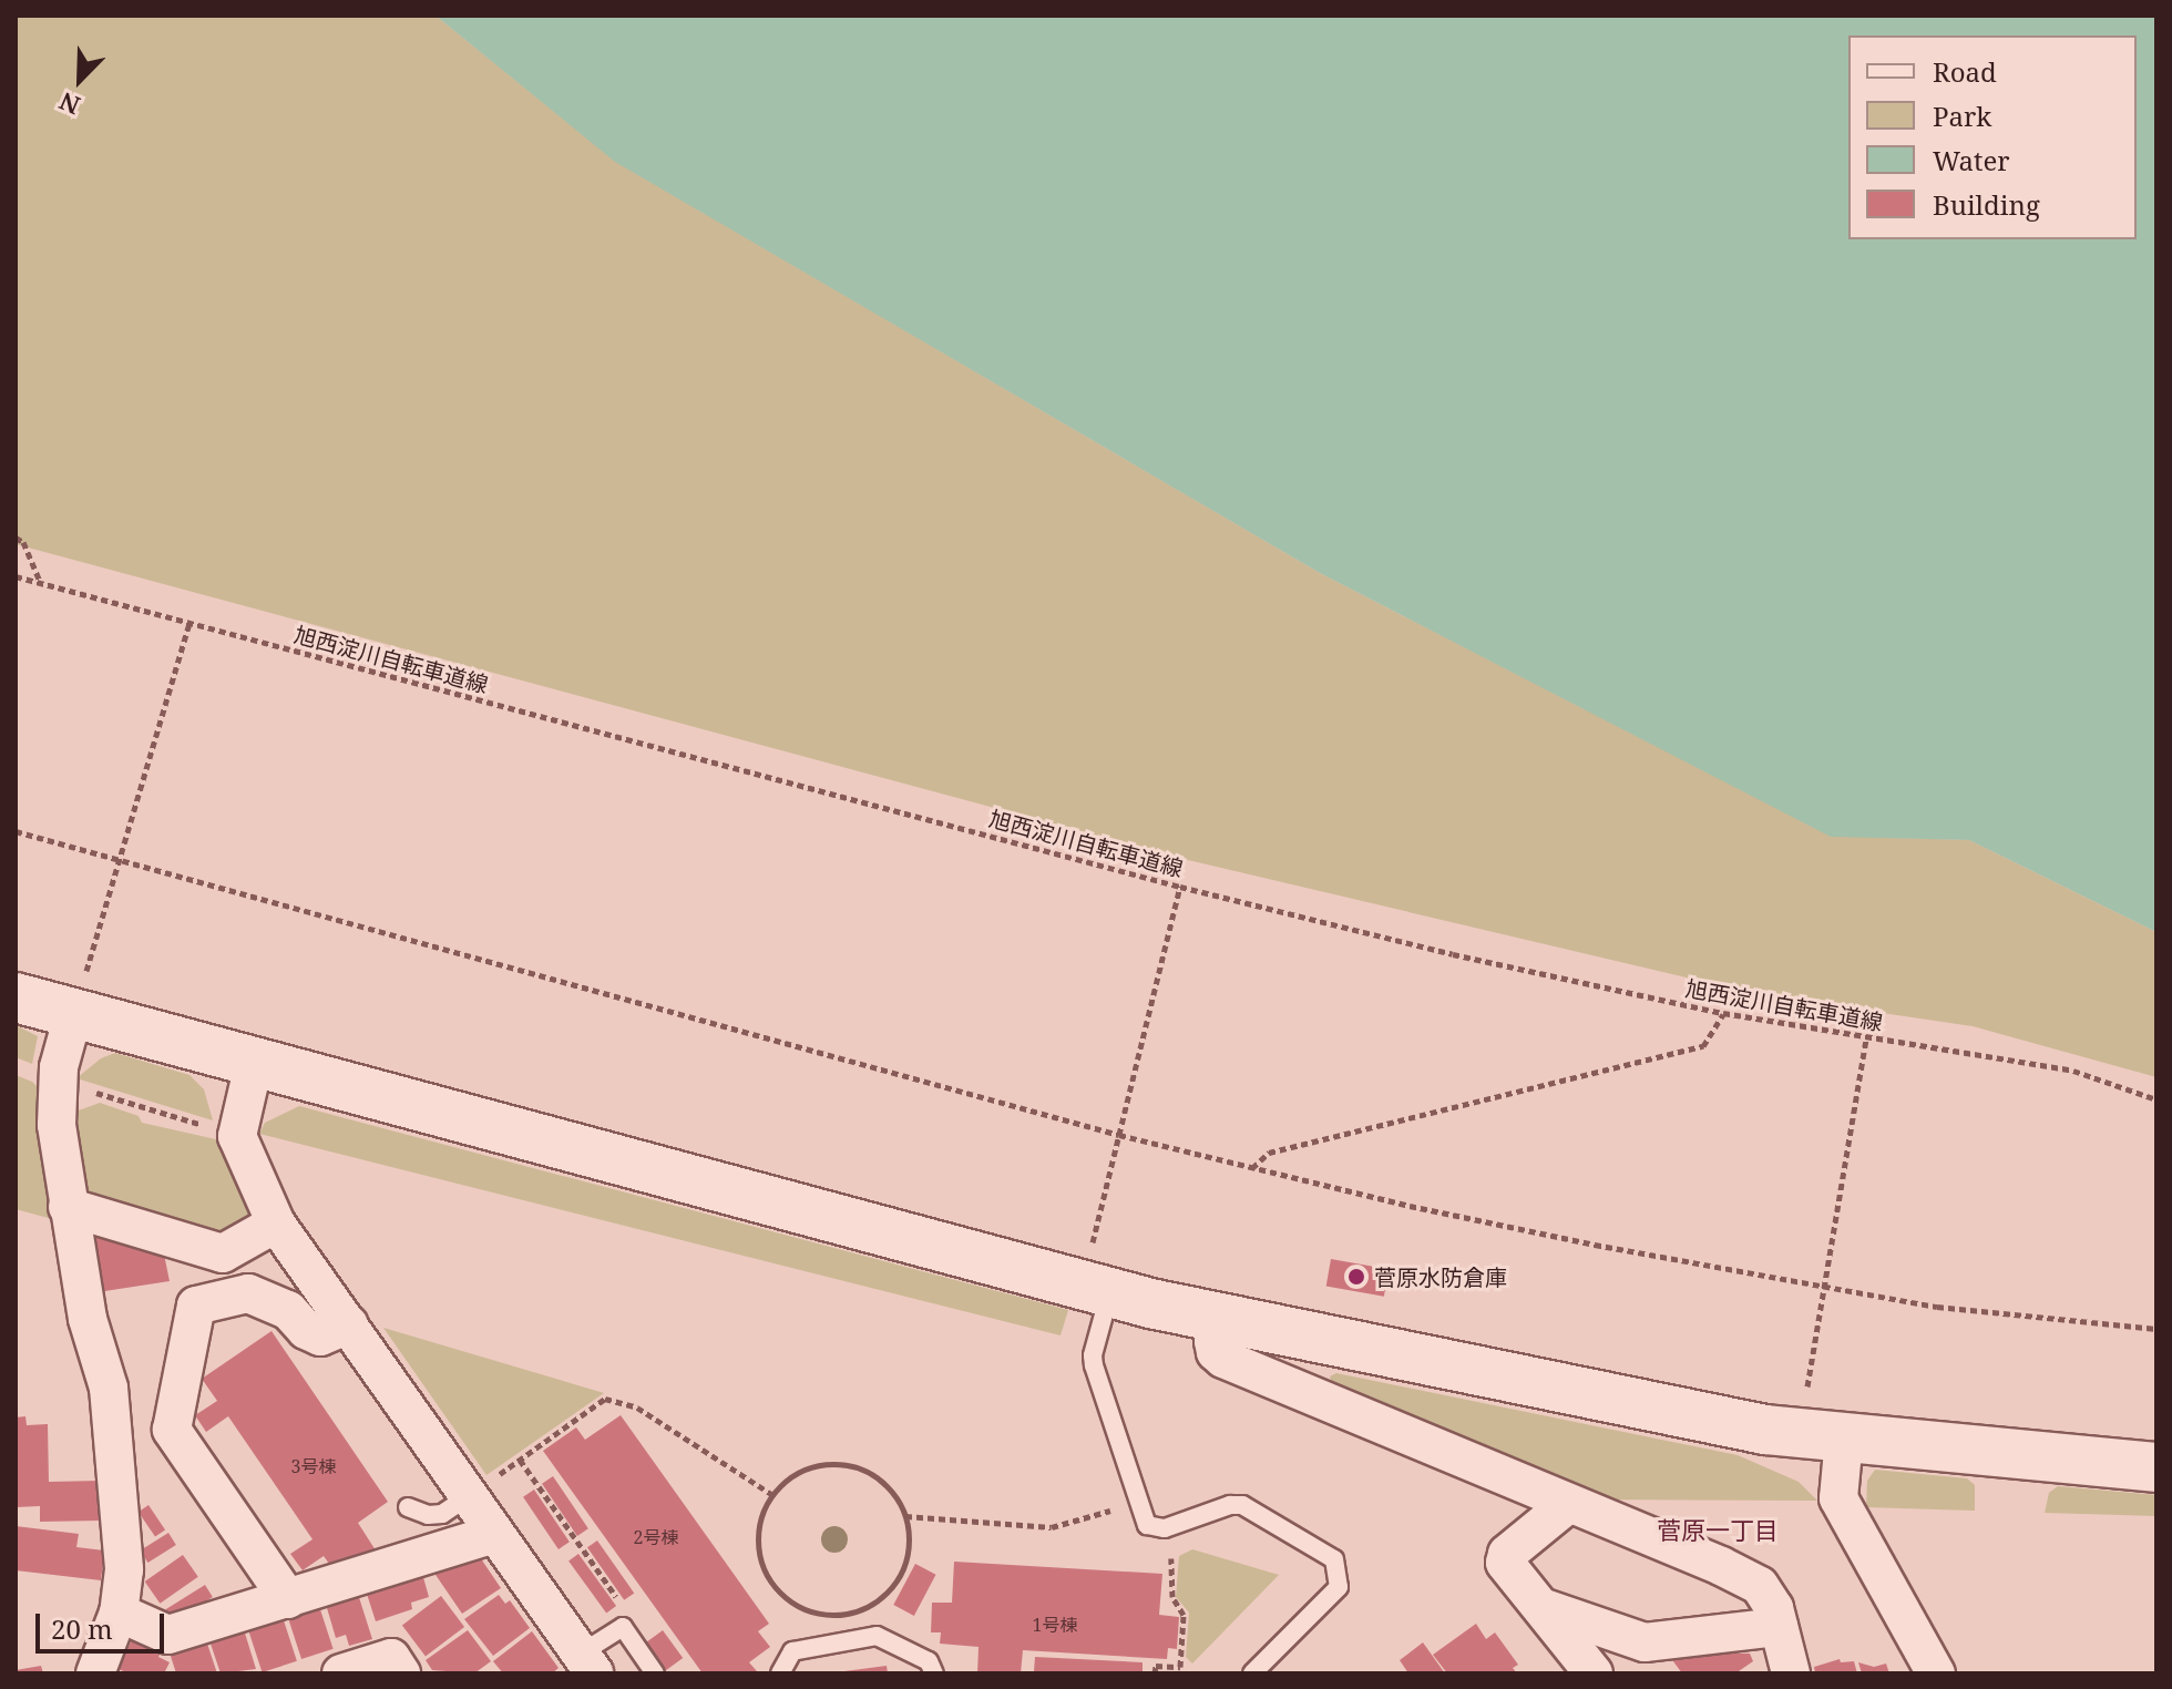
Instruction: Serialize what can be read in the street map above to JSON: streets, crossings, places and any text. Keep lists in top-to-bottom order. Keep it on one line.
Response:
{"streets":{"path":["旭西淀川自転車道線"]},"districts":["菅原一丁目"],"places":["菅原水防倉庫"],"house_numbers":["3号棟","2号棟","1号棟"],"legend":["Road","Park","Water","Building"],"scale_bar":"20 m","north":"bottom left"}
